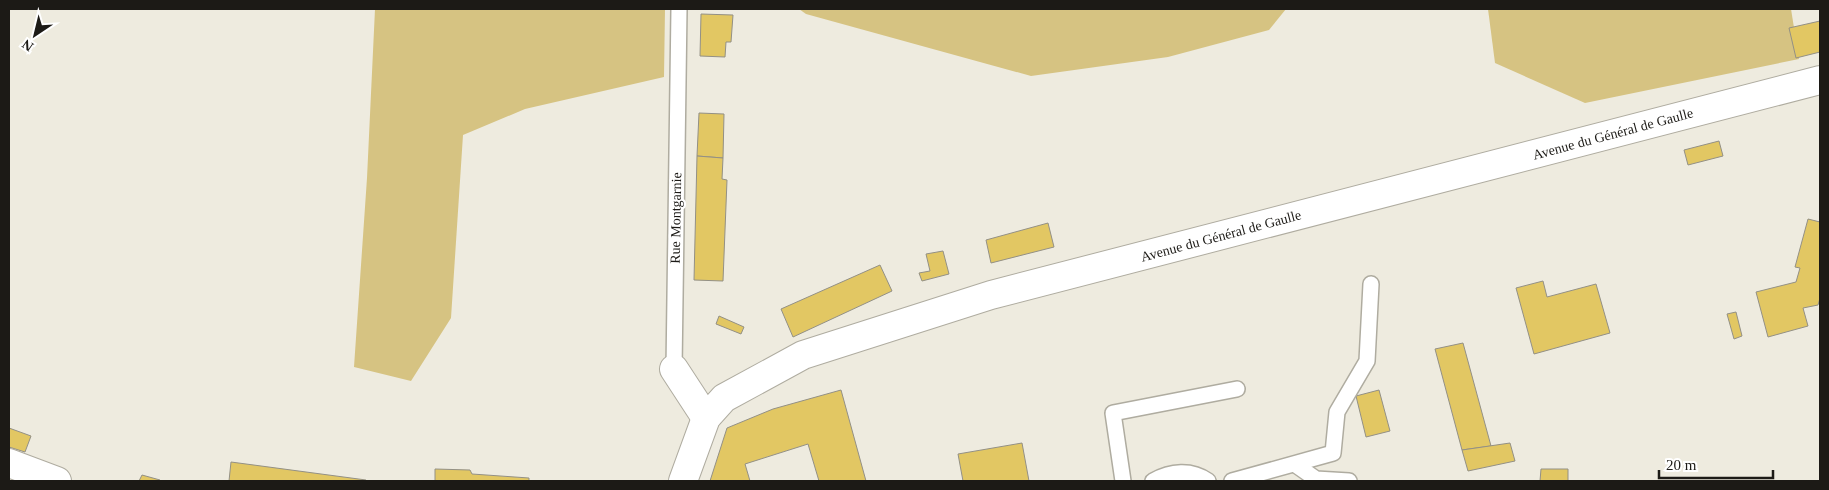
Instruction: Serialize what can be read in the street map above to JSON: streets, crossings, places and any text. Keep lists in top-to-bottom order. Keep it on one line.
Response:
{"streets":{"street":["Avenue du Général de Gaulle","Rue Montgarnie"]},"crossings":[["Avenue du Général de Gaulle","Rue Montgarnie"]],"scale_bar":"20 m","north":"bottom left"}
